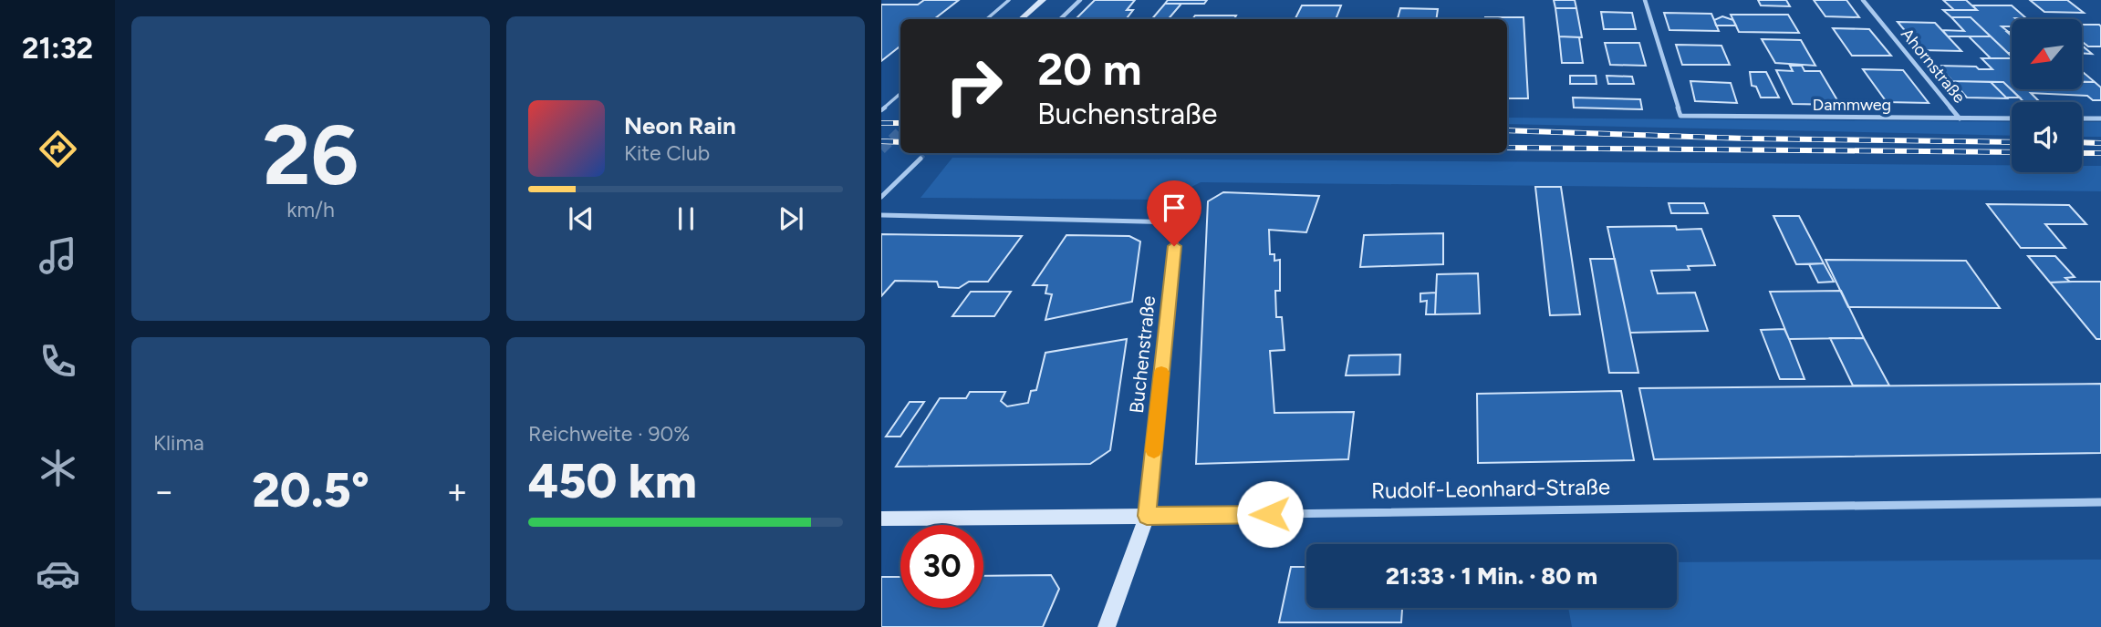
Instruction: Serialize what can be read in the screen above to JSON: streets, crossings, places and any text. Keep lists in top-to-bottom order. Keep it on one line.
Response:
{"streets":{"street":["Ahornstraße","Dammweg","Buchenstraße","Rudolf-Leonhard-Straße"]},"crossings":[["Ahornstraße","Dammweg"],["Buchenstraße","Rudolf-Leonhard-Straße"]],"north":"bottom left","page":{"tabs":"21:32","tile":[["26","km/h"],"Klima",["Reichweite · 90%","450 km"]],"turn":["20 m","Buchenstraße"],"song":["Neon Rain","Kite Club"],"heat":["−","20.5°","+"],"limit":"30","trip":"21:33 · 1 Min. · 80 m"}}
